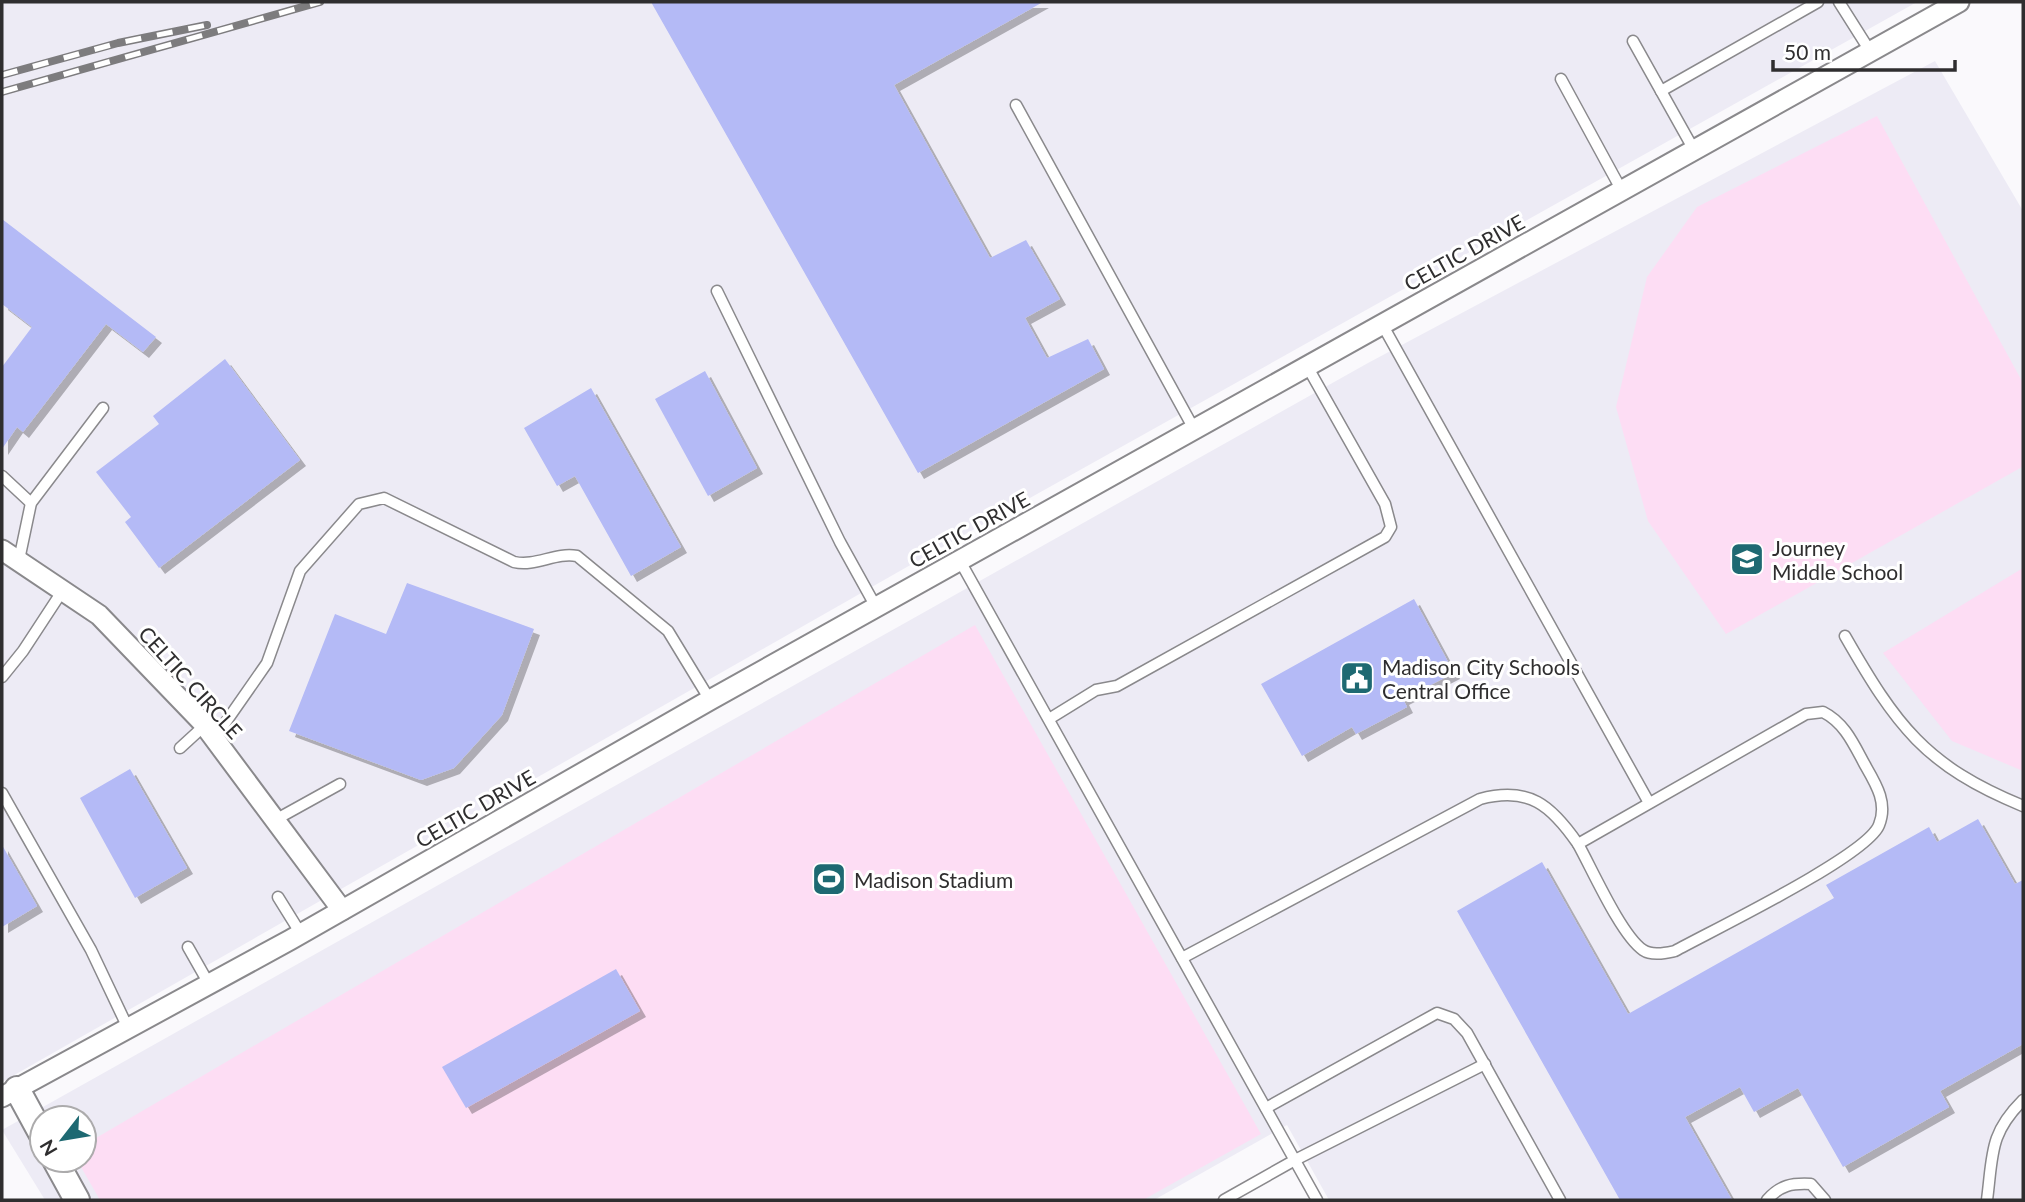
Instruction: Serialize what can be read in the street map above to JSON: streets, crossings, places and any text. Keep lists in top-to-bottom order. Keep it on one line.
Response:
{"streets":{"street":["CELTIC DRIVE","CELTIC CIRCLE"]},"crossings":[["CELTIC DRIVE","CELTIC CIRCLE"]],"places":{"school or university":["Journey Middle School"],"public building":["Madison City Schools Central Office"],"sports":["Madison Stadium"]},"scale_bar":"50 m","north":"bottom left"}
